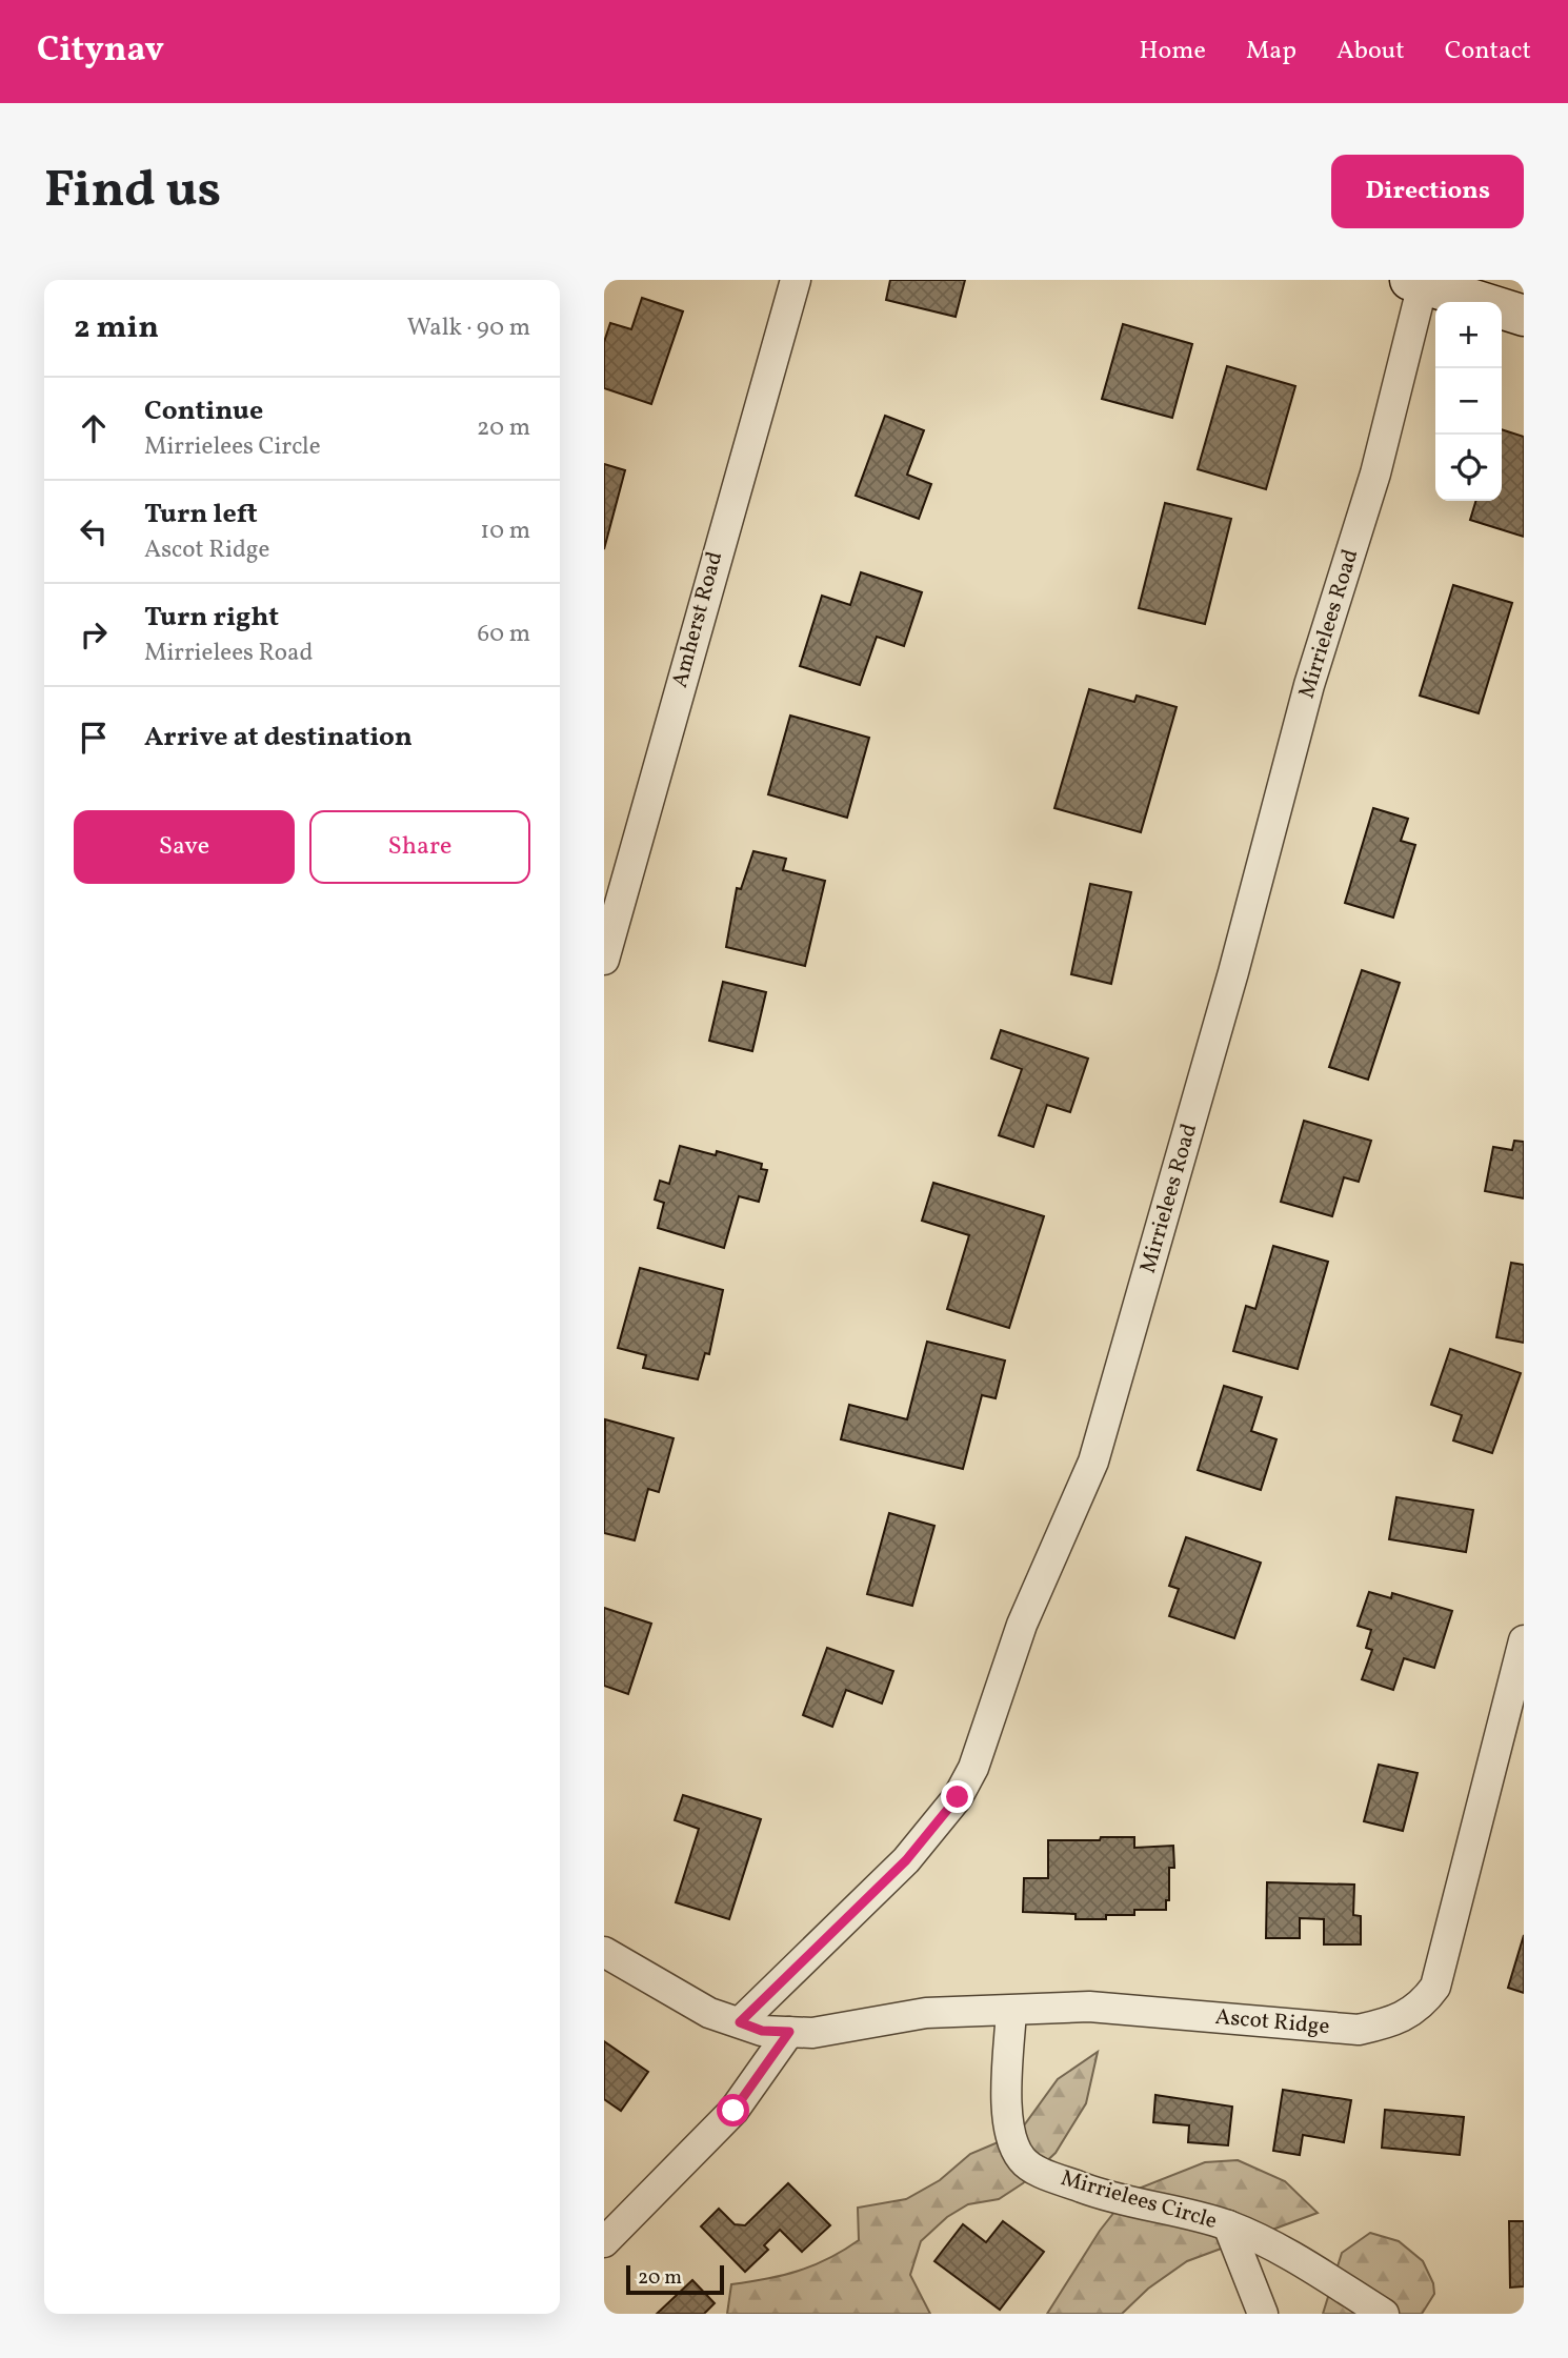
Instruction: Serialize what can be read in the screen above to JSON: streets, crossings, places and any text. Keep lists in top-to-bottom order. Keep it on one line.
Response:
{"streets":{"street":["Amherst Road","Mirrielees Road","Ascot Ridge","Mirrielees Circle"]},"crossings":[["Mirrielees Road","Ascot Ridge"],["Ascot Ridge","Mirrielees Circle"]],"scale_bar":"20 m","page":{"header":"Citynav","nav":["Home","Map","About","Contact"],"buttons":["Directions",["Save","Share"]],"title":"Find us","heading":["2 min","Walk · 90 m"],"map_buttons":["+","−"],"list":[["Continue","Mirrielees Circle","20 m"],["Turn left","Ascot Ridge","10 m"],["Turn right","Mirrielees Road","60 m"],"Arrive at destination"],"scale":"20 m"}}
